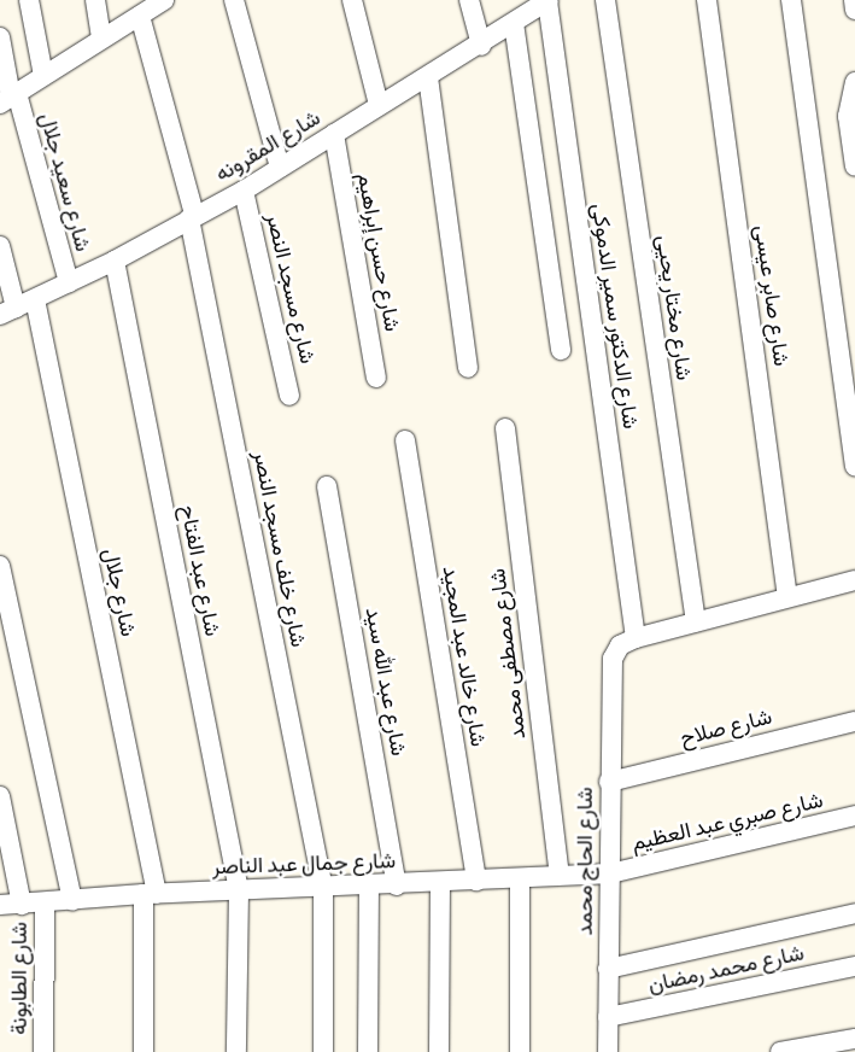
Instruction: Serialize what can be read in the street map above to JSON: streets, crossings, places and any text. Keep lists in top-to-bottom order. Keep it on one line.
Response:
{"streets":{"street":["شارع المقرونه","شارع سعيد جلال","شارع حسن إبراهيم","شارع مسجد النصر","شارع صابر عيسى","شارع مختار يحيى","شارع الدكتور سمير الدموكى","شارع خلف مسجد النصر","شارع عبد الفتاح","شارع جلال","شارع مصطفى محمد","شارع خالد عبد المجيد","شارع عبد الله سيد","شارع صلاح","شارع صبري عبد العظيم","شارع الحاج محمد","شارع جمال عبد الناصر","شارع محمد رمضان","شارع الطابونة"]},"crossings":[["شارع المقرونه","شارع سعيد جلال"],["شارع المقرونه","شارع حسن إبراهيم"],["شارع المقرونه","شارع مسجد النصر"],["شارع المقرونه","شارع الدكتور سمير الدموكى"],["شارع المقرونه","شارع خلف مسجد النصر"],["شارع المقرونه","شارع عبد الفتاح"],["شارع المقرونه","شارع جلال"],["شارع الدكتور سمير الدموكى","شارع الحاج محمد"],["شارع خلف مسجد النصر","شارع جمال عبد الناصر"],["شارع عبد الفتاح","شارع جمال عبد الناصر"],["شارع جلال","شارع جمال عبد الناصر"],["شارع مصطفى محمد","شارع جمال عبد الناصر"],["شارع خالد عبد المجيد","شارع جمال عبد الناصر"],["شارع عبد الله سيد","شارع جمال عبد الناصر"],["شارع صلاح","شارع الحاج محمد"],["شارع صبري عبد العظيم","شارع الحاج محمد"],["شارع صبري عبد العظيم","شارع جمال عبد الناصر"],["شارع الحاج محمد","شارع جمال عبد الناصر"],["شارع الحاج محمد","شارع محمد رمضان"],["شارع جمال عبد الناصر","شارع الطابونة"]]}
